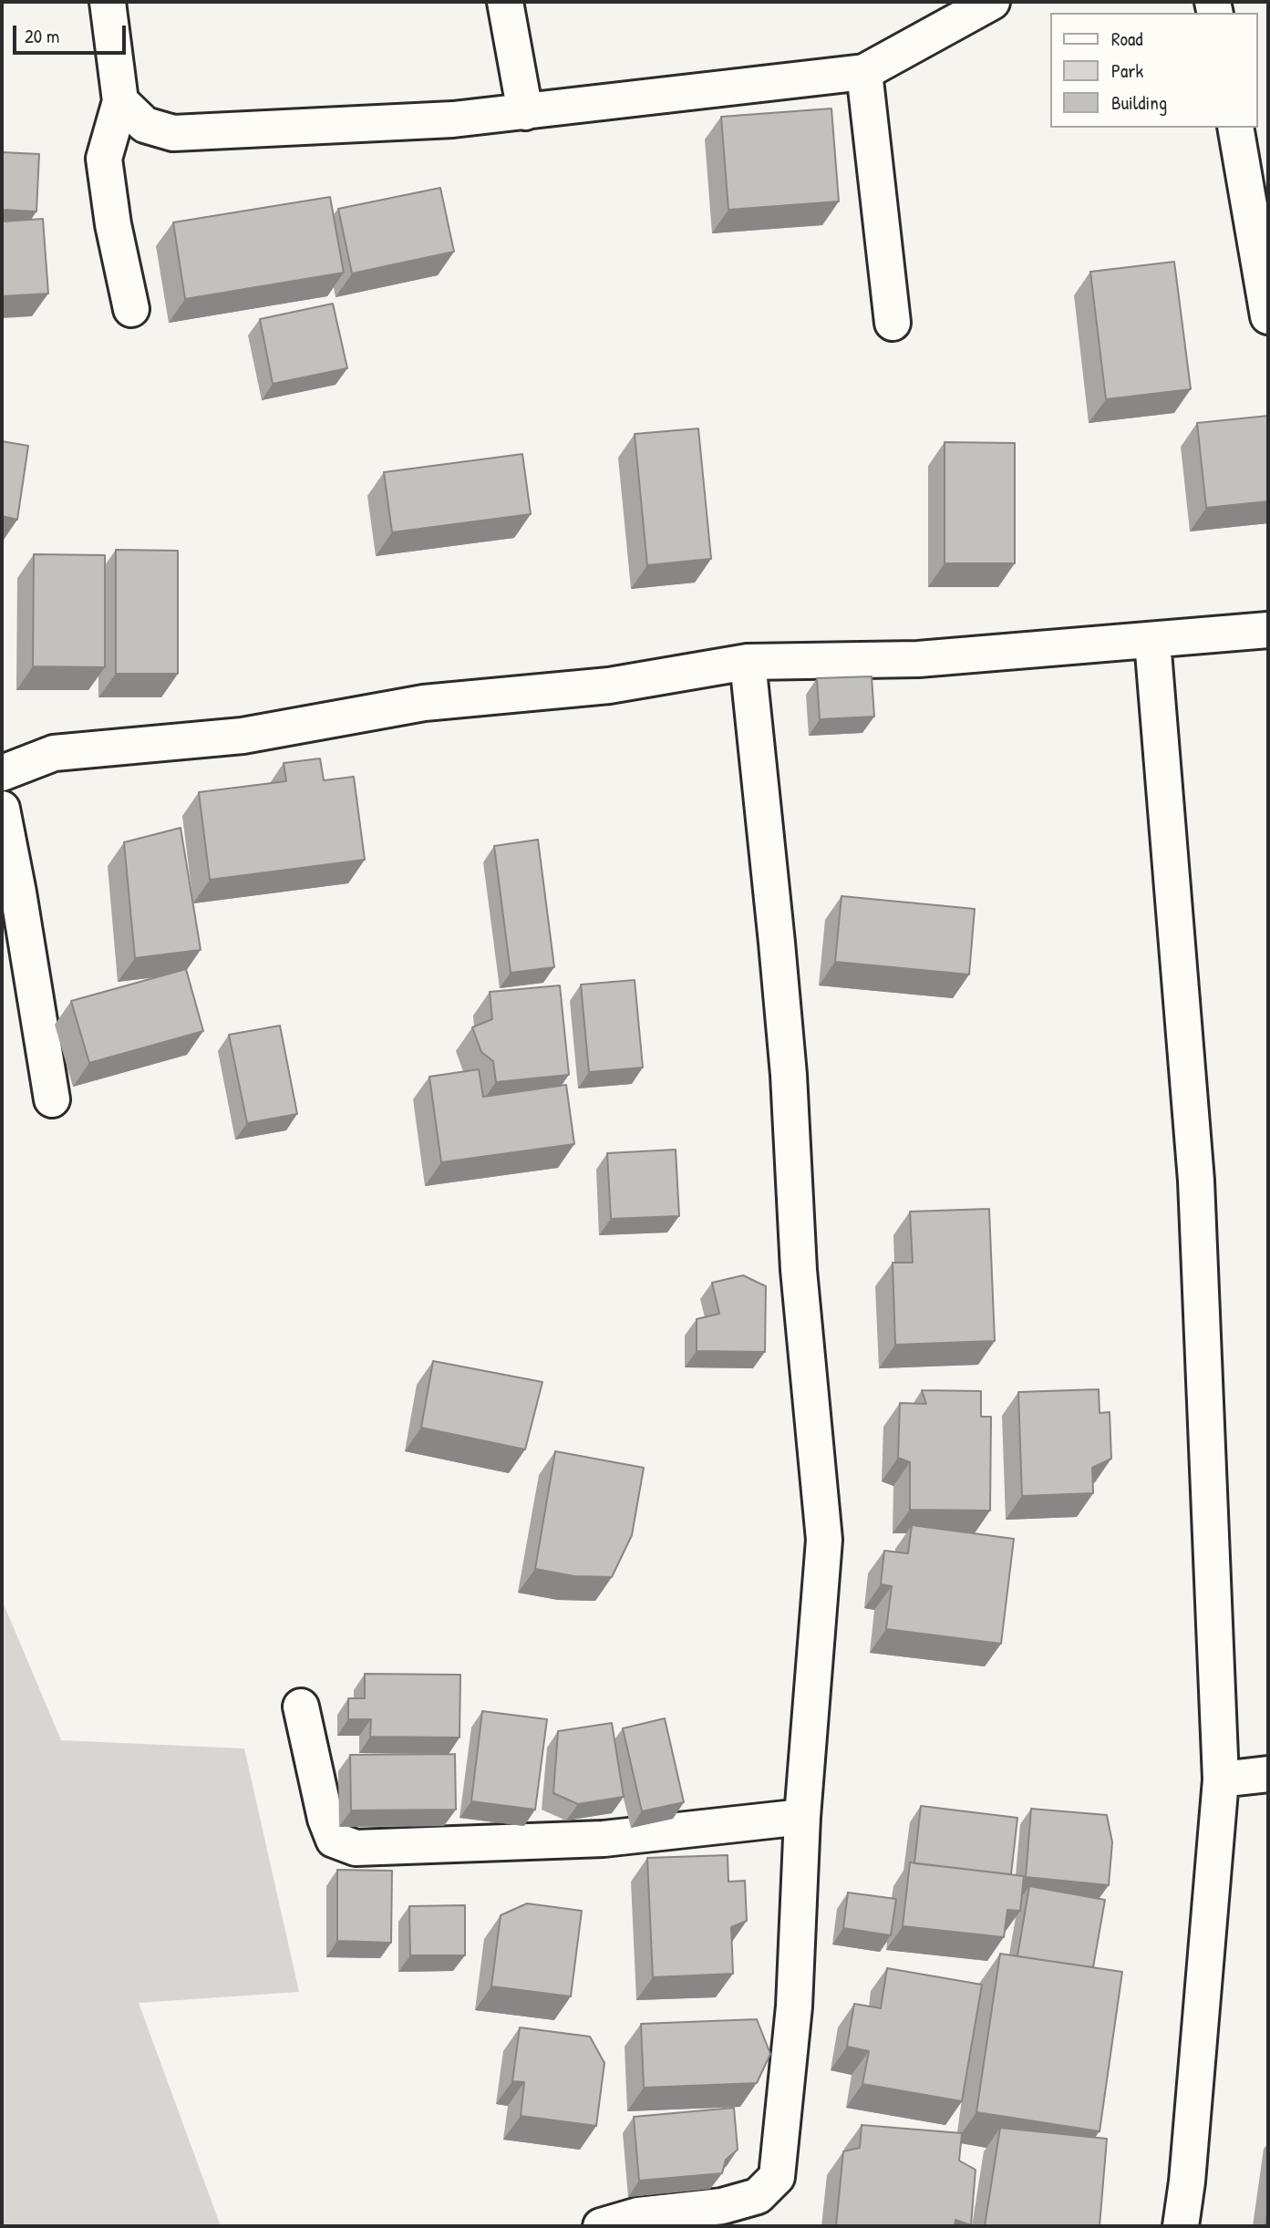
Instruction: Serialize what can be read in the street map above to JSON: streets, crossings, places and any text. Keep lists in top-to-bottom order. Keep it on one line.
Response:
{"legend":["Road","Park","Building"],"scale_bar":"20 m"}
